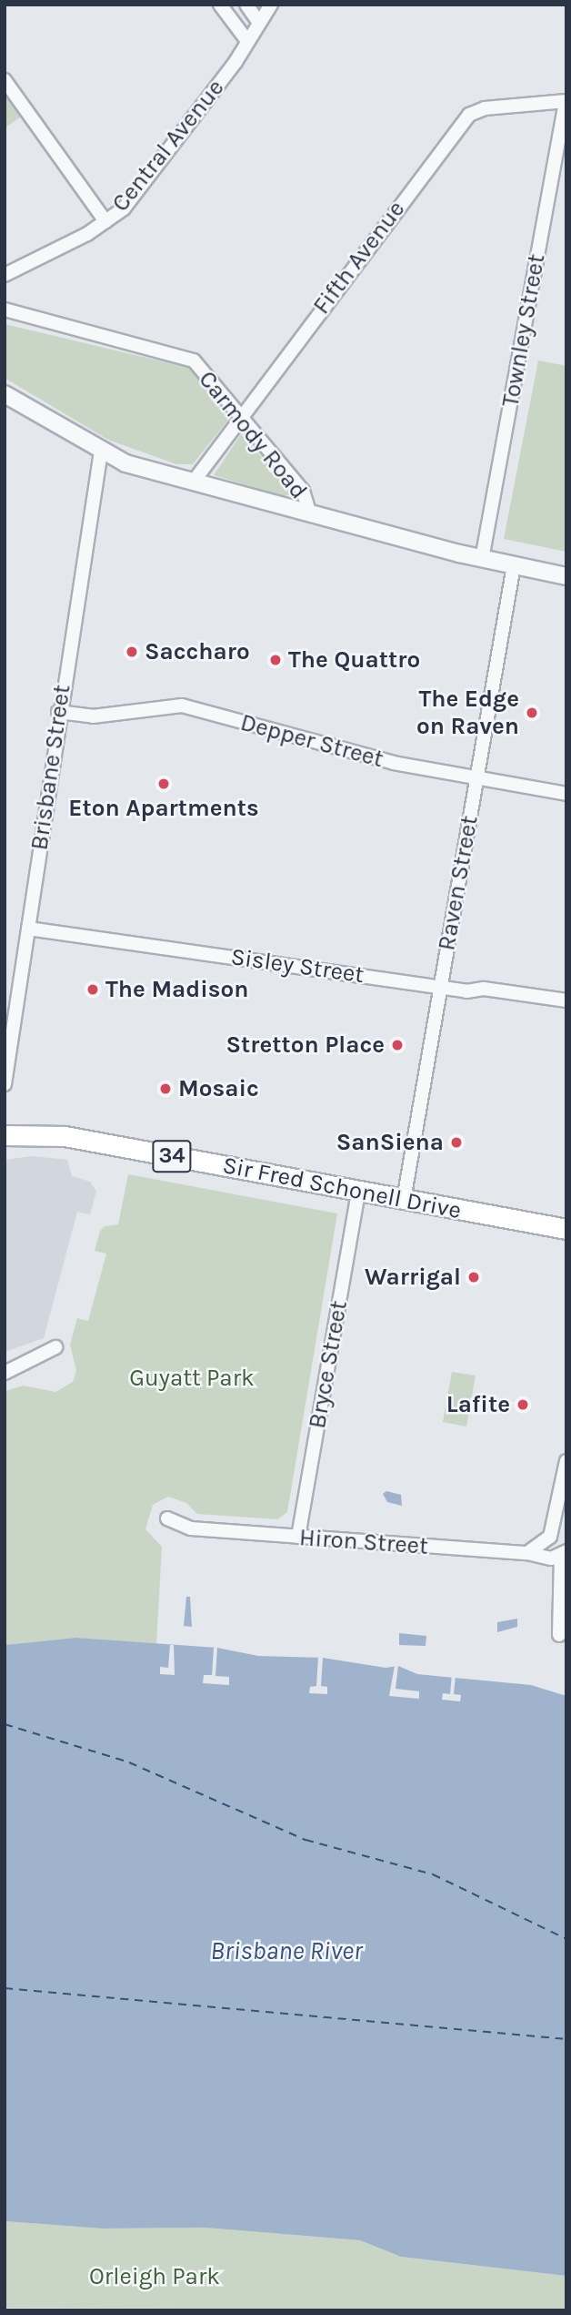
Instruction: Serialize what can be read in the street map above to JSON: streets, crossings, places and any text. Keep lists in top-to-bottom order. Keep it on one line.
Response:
{"streets":{"main road":["34","Sir Fred Schonell Drive"],"street":["Central Avenue","Fifth Avenue","Townley Street","Carmody Road","Depper Street","Brisbane Street","Raven Street","Sisley Street","Bryce Street","Hiron Street"]},"crossings":[["Fifth Avenue","Townley Street"],["Fifth Avenue","Carmody Road"],["Townley Street","Carmody Road"],["Carmody Road","Brisbane Street"],["Carmody Road","Raven Street"],["Depper Street","Brisbane Street"],["Depper Street","Raven Street"],["Brisbane Street","Sisley Street"],["Raven Street","Sisley Street"],["Raven Street","Sir Fred Schonell Drive"],["Sir Fred Schonell Drive","Bryce Street"],["Bryce Street","Hiron Street"]],"water":["Brisbane River"],"parks":["Guyatt Park","Orleigh Park"],"places":["Saccharo","The Quattro","The Edge on Raven","Eton Apartments","The Madison","Stretton Place","Mosaic","SanSiena","Warrigal","Lafite"]}
